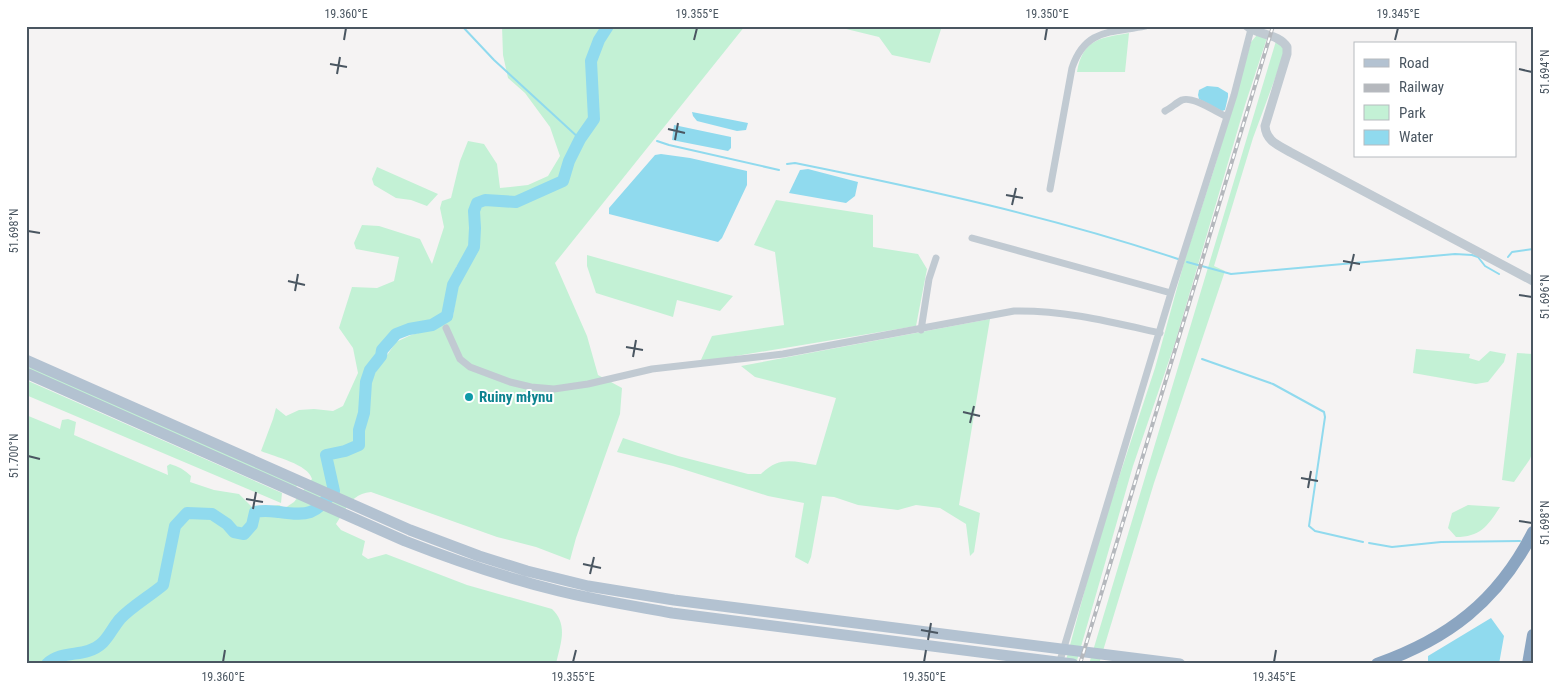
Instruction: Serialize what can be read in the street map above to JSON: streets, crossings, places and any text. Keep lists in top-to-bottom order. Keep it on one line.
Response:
{"places":["Ruiny młynu"],"legend":["Road","Railway","Park","Water"],"coordinates":["19.360°E","19.355°E","19.350°E","19.345°E","51.694°N","51.698°N","51.696°N","51.700°N"]}
